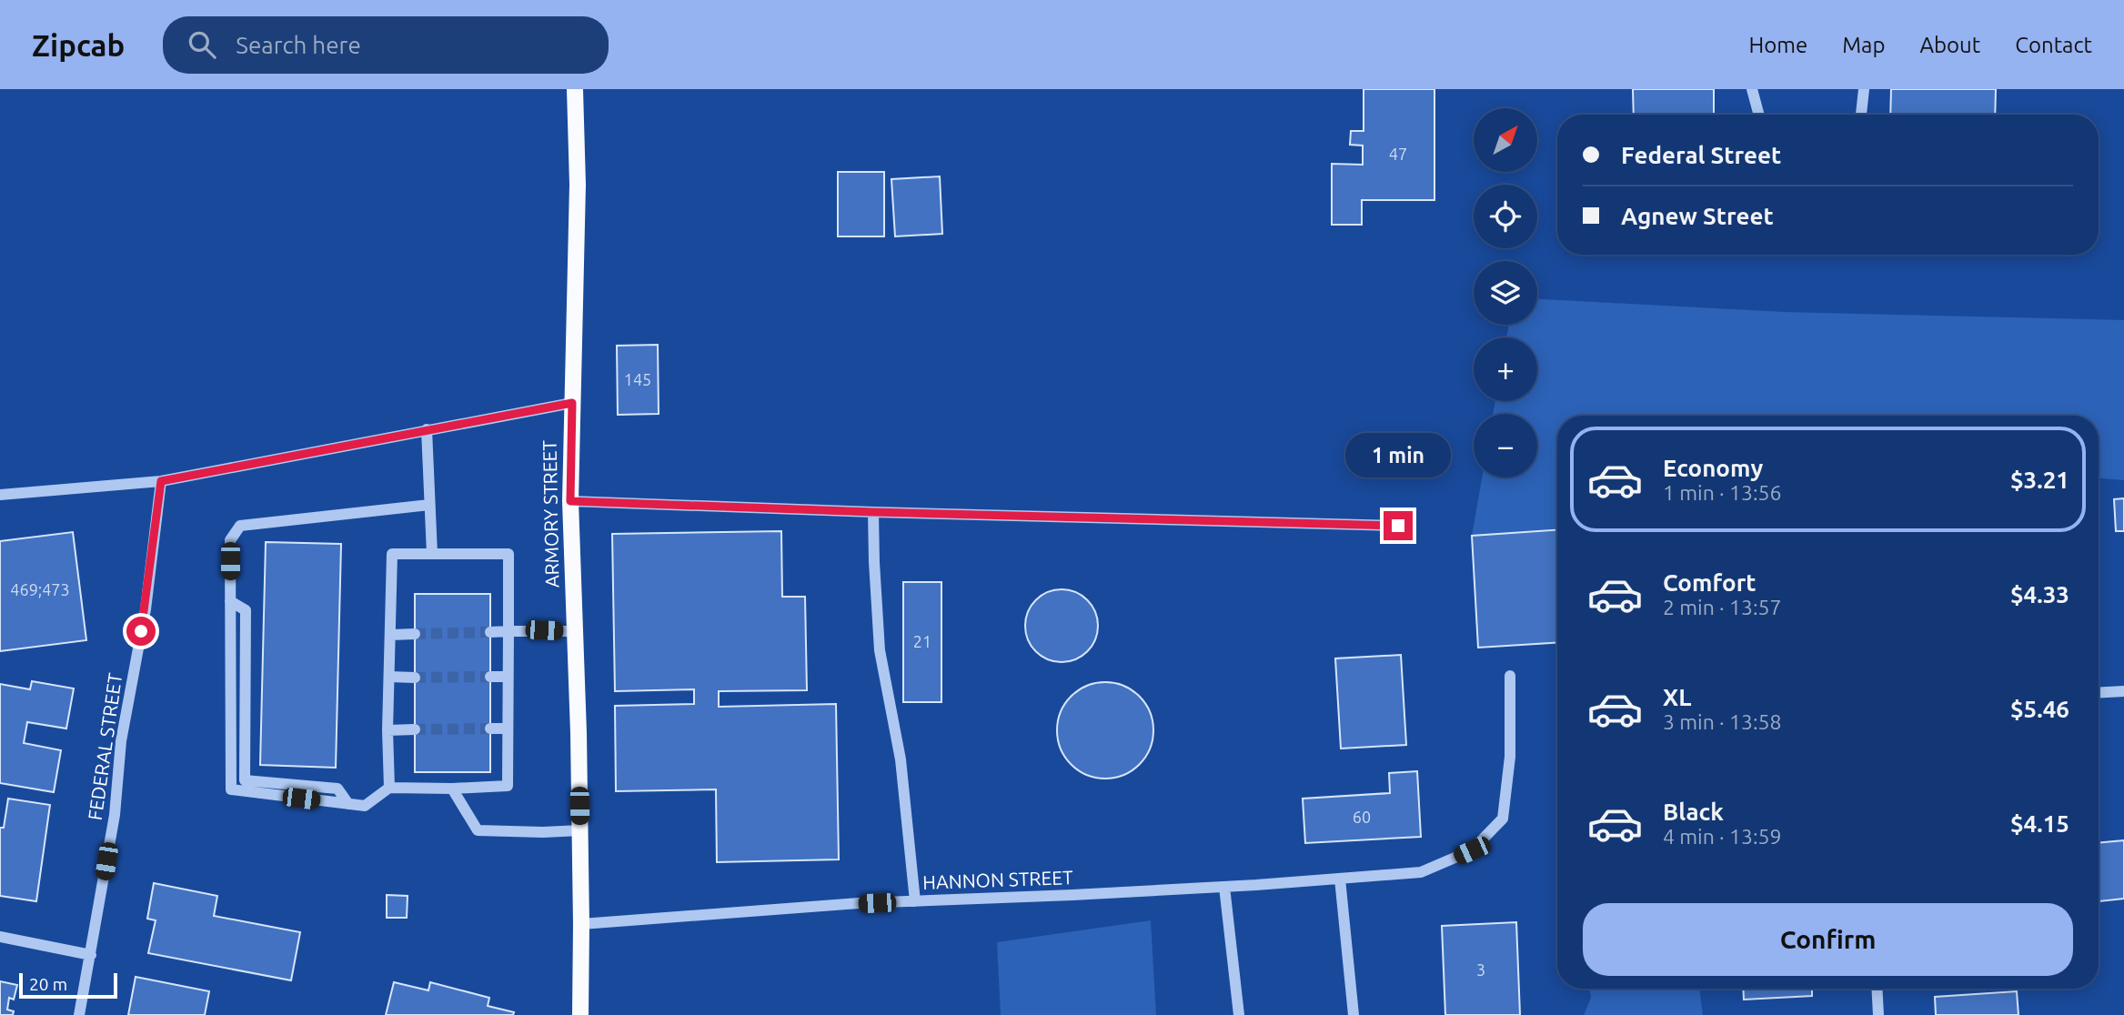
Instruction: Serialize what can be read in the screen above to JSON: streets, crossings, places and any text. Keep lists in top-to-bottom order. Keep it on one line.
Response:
{"streets":{"main road":["ARMORY STREET"],"street":["FEDERAL STREET","HANNON STREET"]},"crossings":[["ARMORY STREET","HANNON STREET"]],"house_numbers":["47","145","469;473","21","60","3"],"scale_bar":"20 m","north":"top right","page":{"header":"Zipcab","search":"Search here","nav":["Home","Map","About","Contact"],"map_buttons":["+","−"],"banner":["Federal Street","Agnew Street"],"list":[{"name":"Economy","note":"1 min · 13:56","value":"$3.21"},{"name":"Comfort","note":"2 min · 13:57","value":"$4.33"},{"name":"XL","note":"3 min · 13:58","value":"$5.46"},{"name":"Black","note":"4 min · 13:59","value":"$4.15"}],"bubble":"1 min","buttons":"Confirm","scale":"20 m"}}
